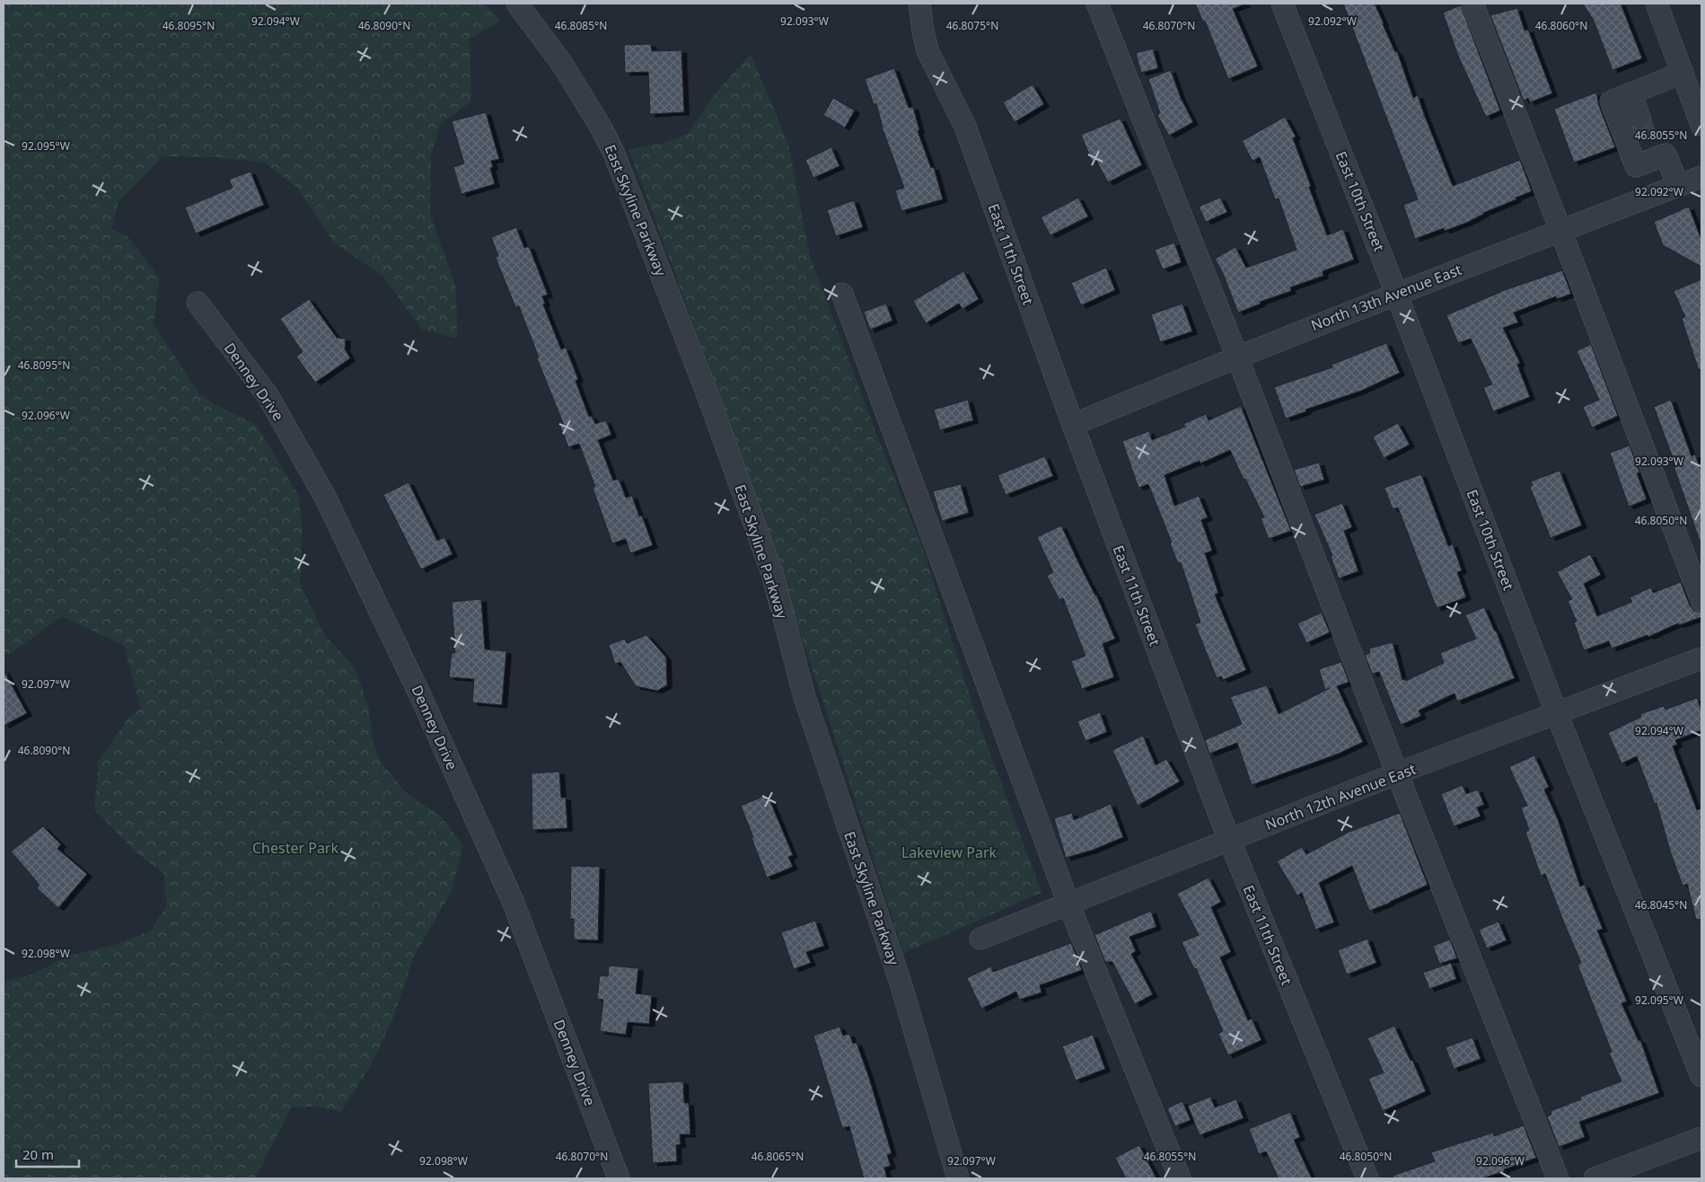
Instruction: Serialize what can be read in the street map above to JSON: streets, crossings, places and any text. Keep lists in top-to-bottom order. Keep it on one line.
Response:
{"streets":{"street":["East 10th Street","East Skyline Parkway","East 11th Street","North 13th Avenue East","Denney Drive","North 12th Avenue East"]},"crossings":[["East 10th Street","North 13th Avenue East"],["East 10th Street","North 12th Avenue East"],["East 11th Street","North 13th Avenue East"],["East 11th Street","North 12th Avenue East"]],"parks":["Chester Park","Lakeview Park"],"scale_bar":"20 m","coordinates":["92.094°W","92.093°W","92.092°W","46.8095°N","46.8090°N","46.8085°N","46.8075°N","46.8070°N","46.8060°N","46.8055°N","92.095°W","92.096°W","46.8050°N","92.097°W","46.8045°N","92.098°W","46.8065°N"]}
